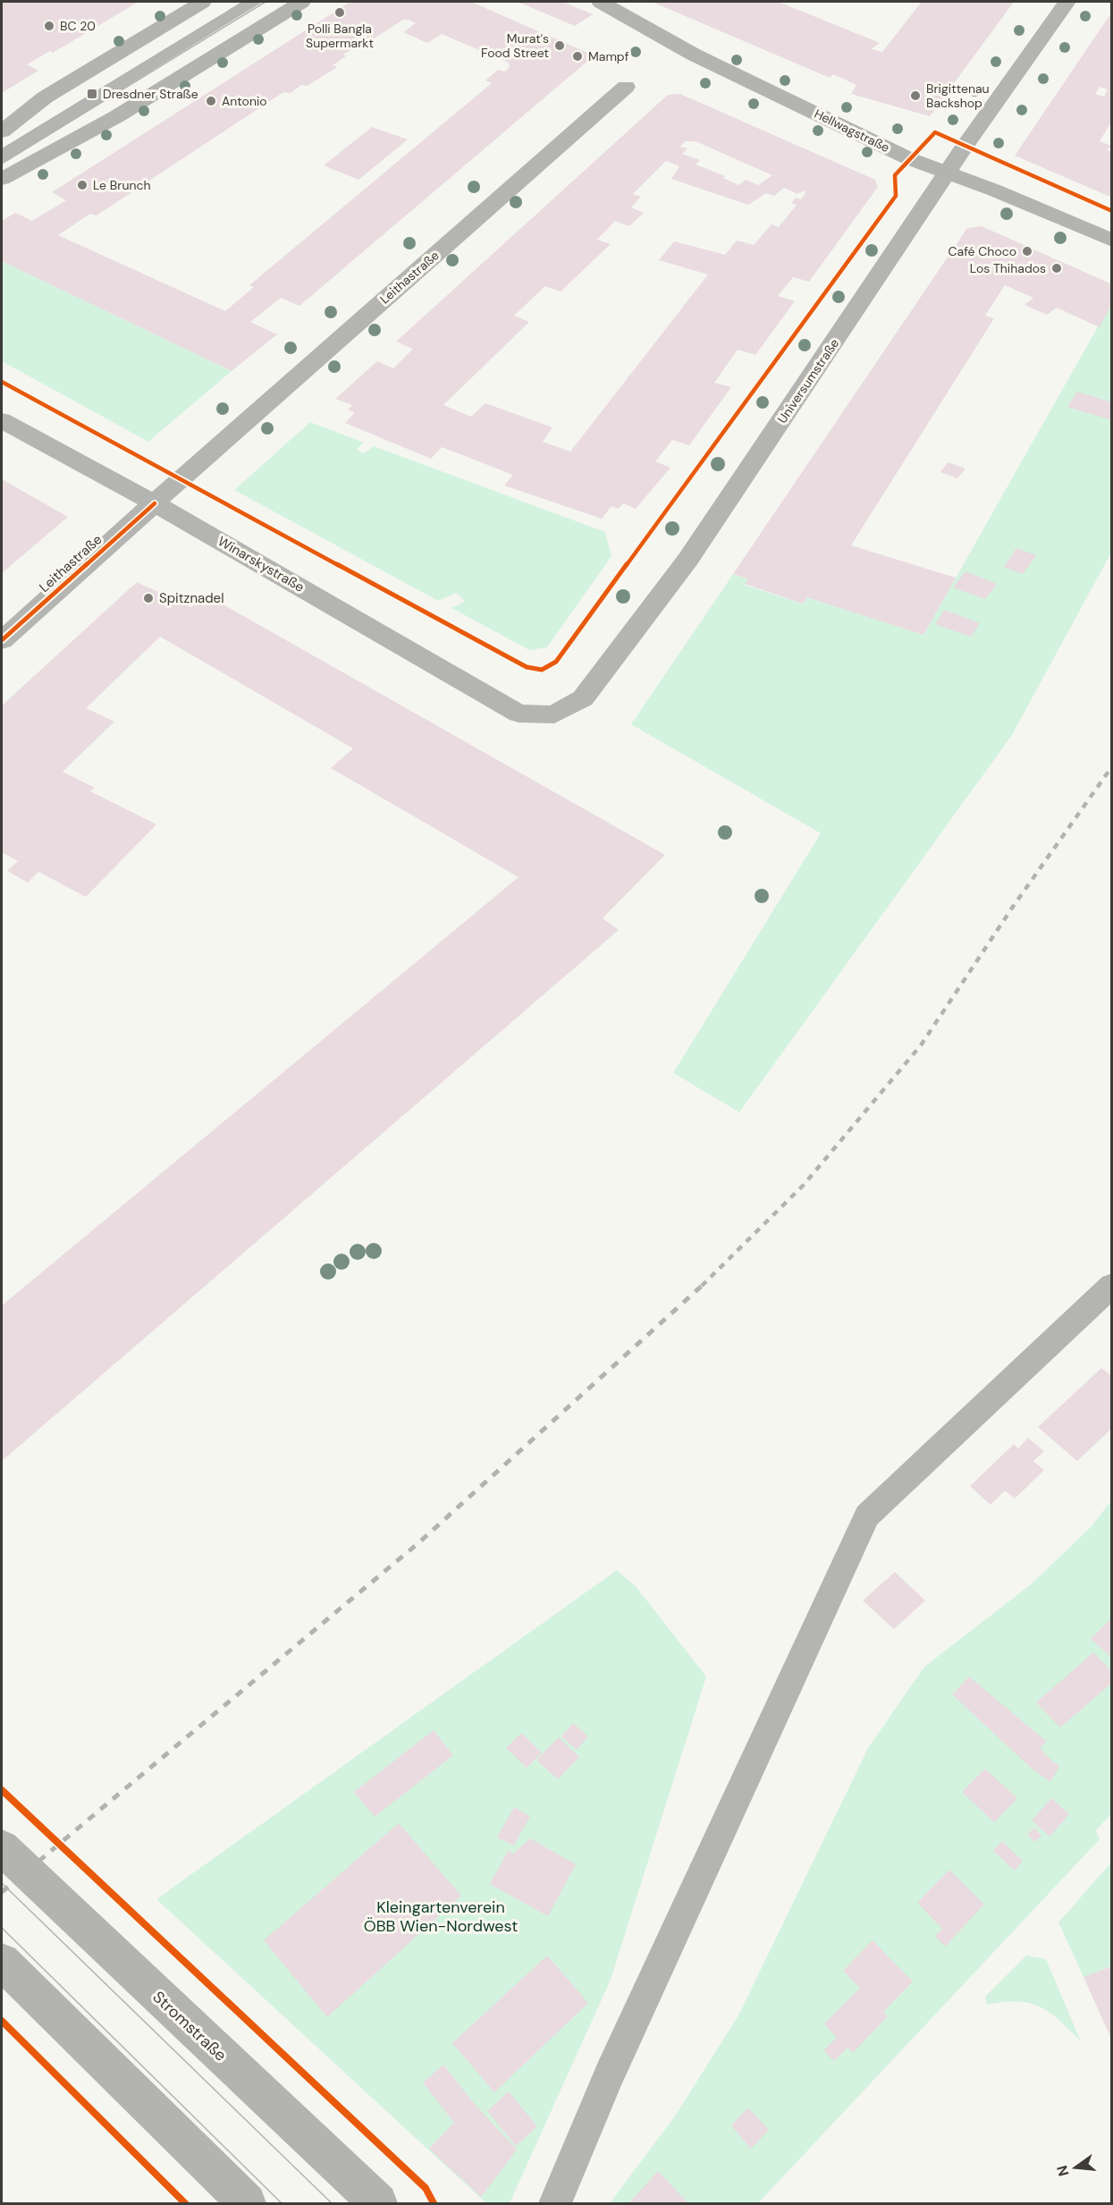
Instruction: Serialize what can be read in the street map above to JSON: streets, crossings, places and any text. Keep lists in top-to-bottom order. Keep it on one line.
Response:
{"streets":{"main road":["Hellwagstraße","Stromstraße"],"street":["Leithastraße","Universumstraße","Winarskystraße"]},"crossings":[["Hellwagstraße","Universumstraße"],["Leithastraße","Winarskystraße"],["Universumstraße","Winarskystraße"]],"parks":["Kleingartenverein ÖBB Wien-Nordwest"],"places":{"other":["Polli Bangla Supermarkt","BC 20","Murat's Food Street","Mampf","Brigittenau Backshop","Antonio","Le Brunch","Café Choco","Los Thihados","Spitznadel"],"transit":["Dresdner Straße"]},"north":"left"}
